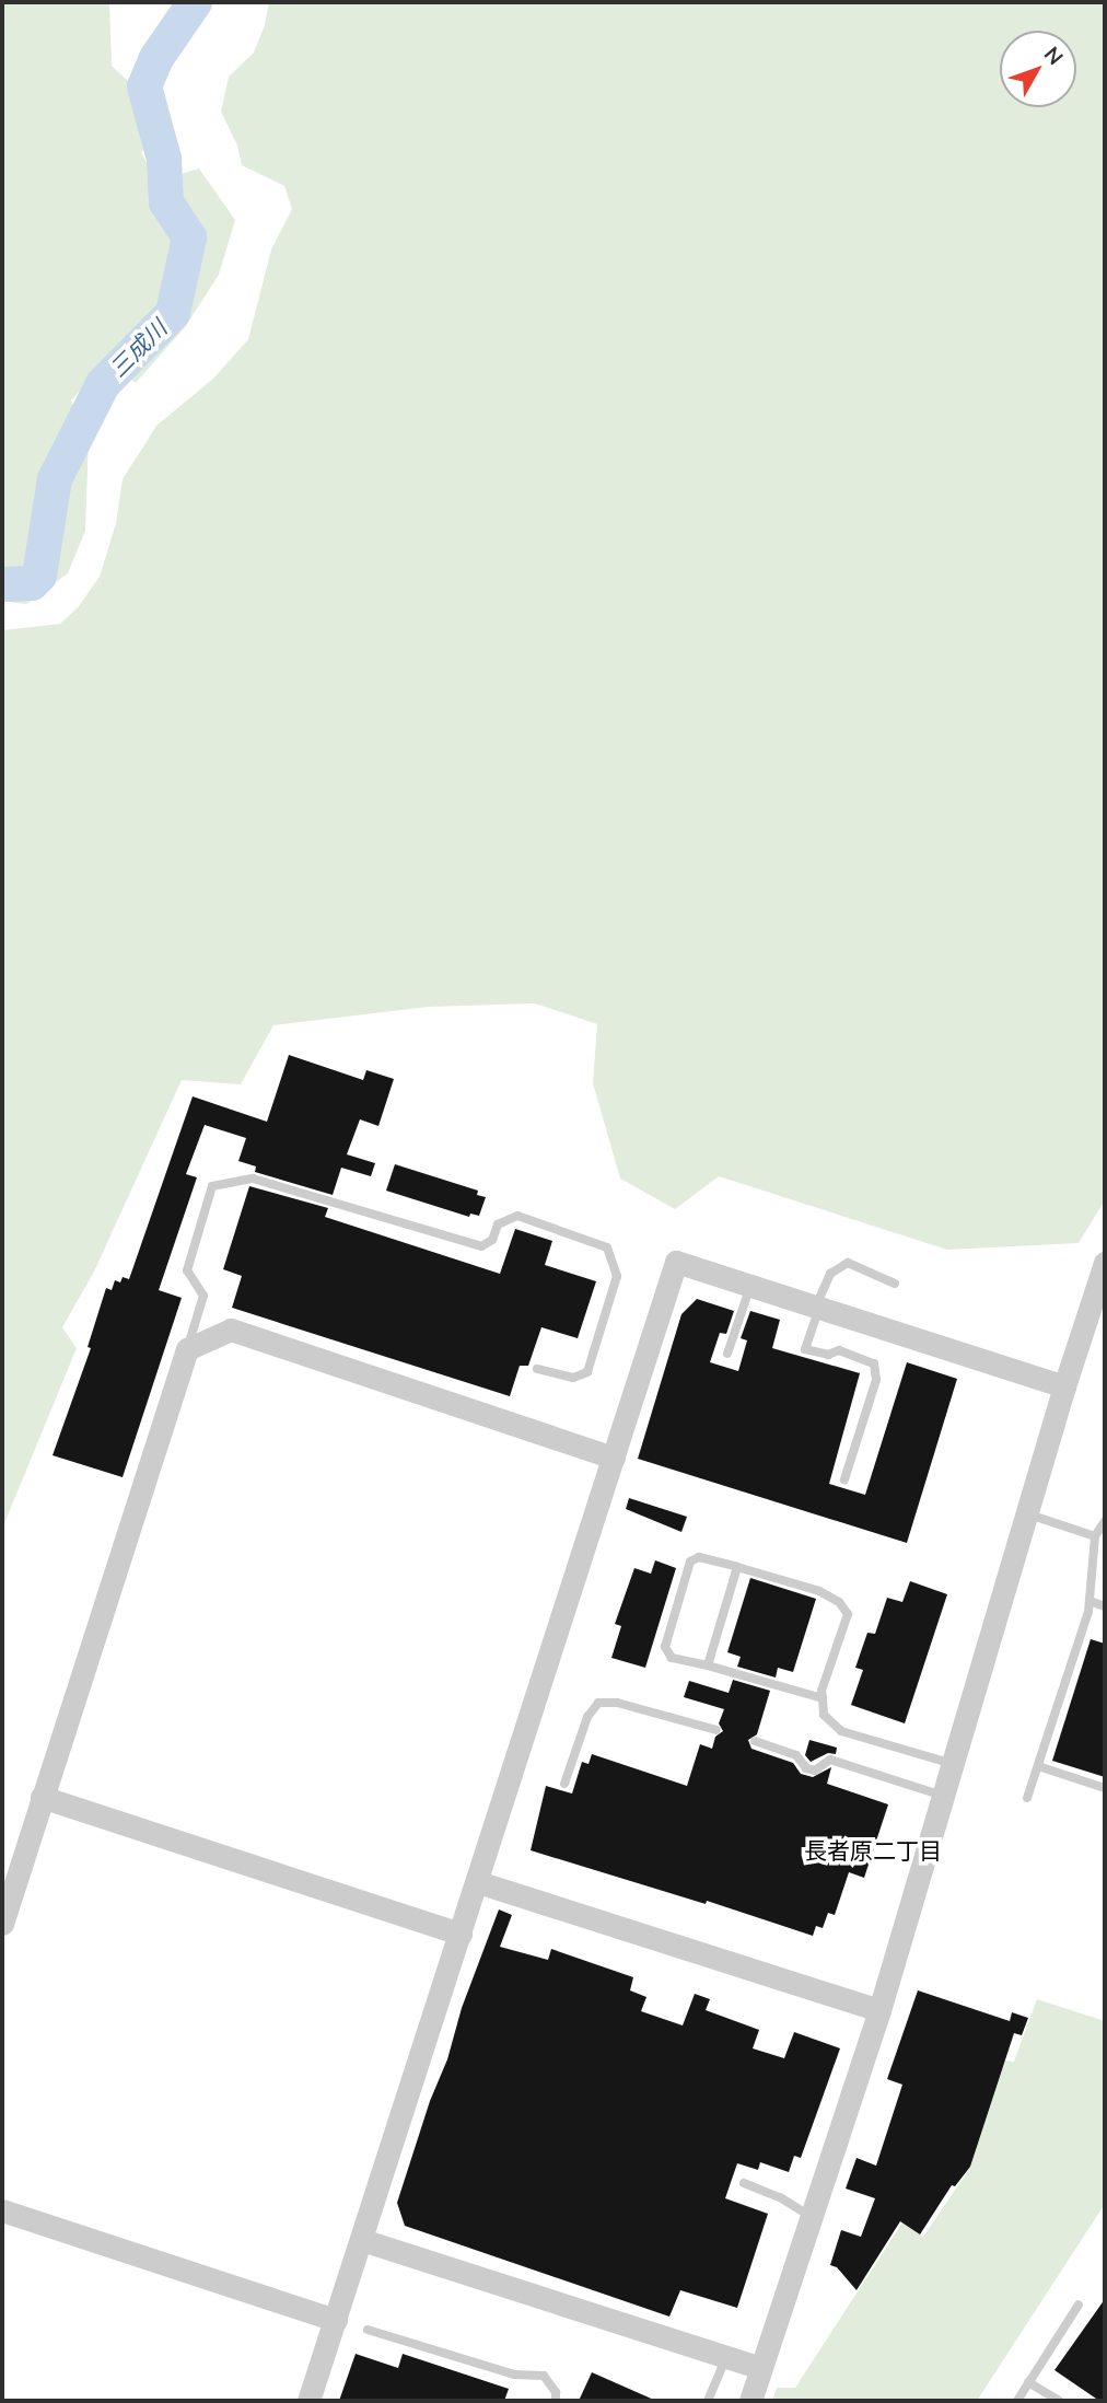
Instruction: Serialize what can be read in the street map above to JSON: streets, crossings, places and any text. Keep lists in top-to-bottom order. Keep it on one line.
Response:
{"districts":["長者原二丁目"],"water":["三成川"],"north":"top right"}
